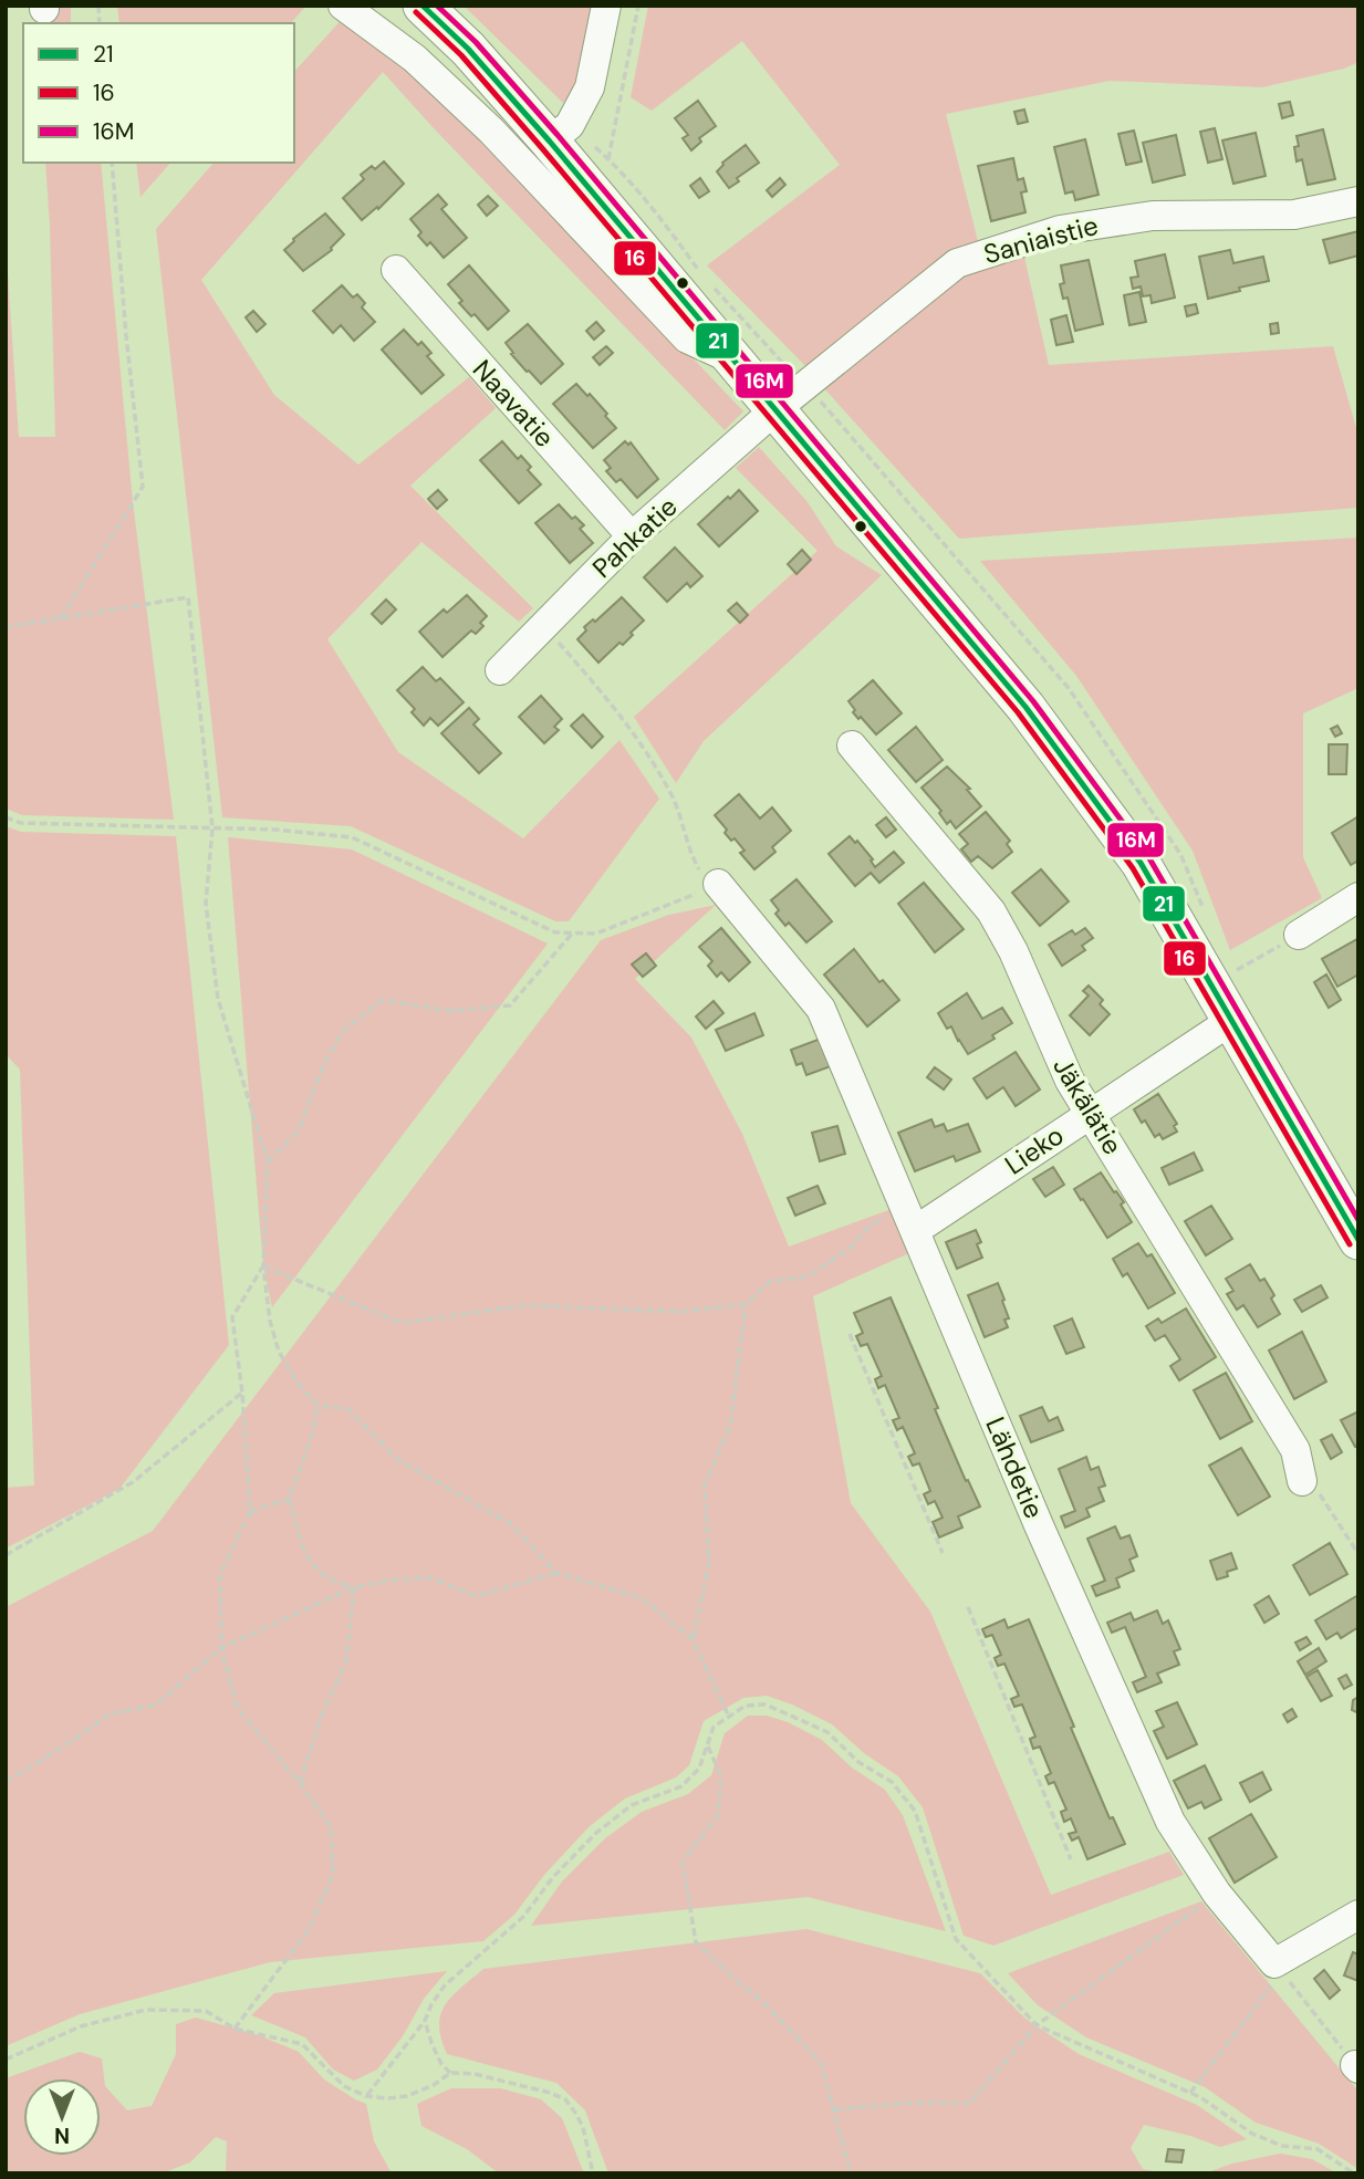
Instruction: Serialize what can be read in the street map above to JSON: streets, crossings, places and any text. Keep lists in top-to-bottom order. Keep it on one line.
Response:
{"streets":{"street":["Saniaistie","Naavatie","Pahkatie","Jäkälätie","Lieko","Lähdetie"]},"crossings":[["Saniaistie","Pahkatie"],["Naavatie","Pahkatie"],["Jäkälätie","Lieko"],["Lieko","Lähdetie"]],"lines":["transit line 21","transit line 16M","transit line 16"],"legend":["21","16","16M"],"north":"bottom"}
